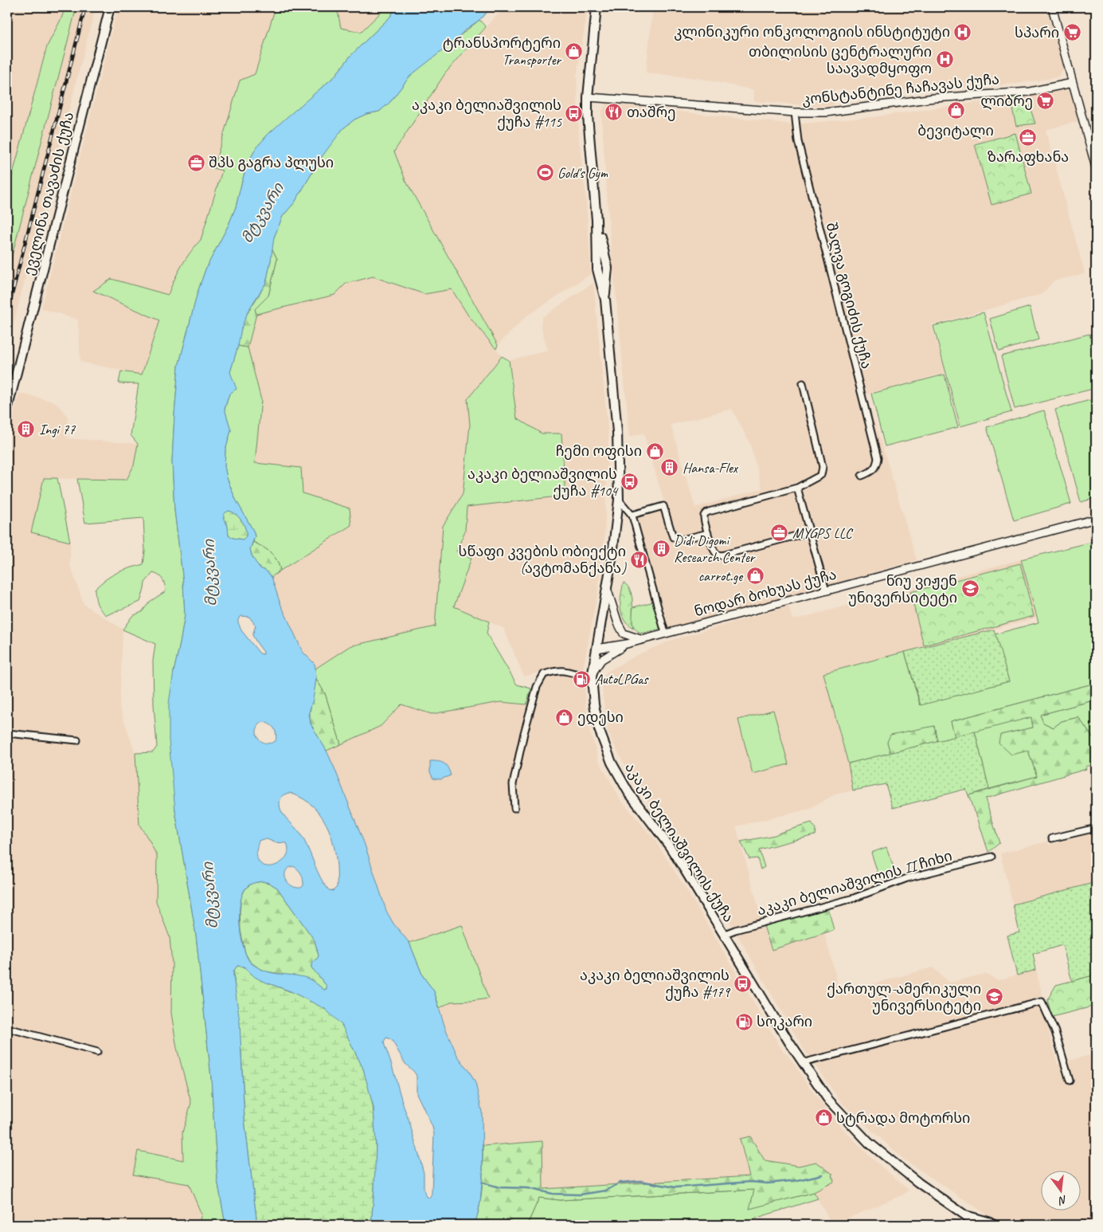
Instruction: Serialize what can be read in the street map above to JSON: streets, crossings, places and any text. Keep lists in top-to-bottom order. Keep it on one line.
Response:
{"streets":{"main road":["ეველინა თავაძის ქუჩა","აკაკი ბელიაშვილის ქუჩა"],"street":["კონსტანტინე ჩაჩავას ქუჩა","შალვა გოგიძის ქუჩა","ნოდარ ბოხუას ქუჩა","აკაკი ბელიაშვილის II ჩიხი"]},"crossings":[["კონსტანტინე ჩაჩავას ქუჩა","შალვა გოგიძის ქუჩა"],["კონსტანტინე ჩაჩავას ქუჩა","აკაკი ბელიაშვილის ქუჩა"],["აკაკი ბელიაშვილის ქუჩა","აკაკი ბელიაშვილის II ჩიხი"]],"water":["მტკვარი"],"places":{"hospital":["კლინიკური ონკოლოგიის ინსტიტუტი","თბილისის ცენტრალური საავადმყოფო"],"supermarket":["სპარი","ლიბრე"],"shop":["ტრანსპორტერი Transporter","ბევიტალი","ჩემი ოფისი","carrot.ge","ედესი","სტრადა მოტორსი"],"restaurant":["თაშრე","სწაფი კვების ობიექტი (ავტომანქანა)"],"bus stop":["აკაკი ბელიაშვილის ქუჩა #115","აკაკი ბელიაშვილის ქუჩა #104","აკაკი ბელიაშვილის ქუჩა #179"],"office":["ზარაფხანა","შპს გაგრა პლუსი","MYGPS LLC"],"sports":["Gold's Gym"],"building":["Ingi 77","Hansa-Flex","Didi Digomi Research Center"],"school or university":["ნიუ ვიჟენ უნივერსიტეტი","ქართულ-ამერიკული უნივერსიტეტი"],"fuel station":["AutoLPGas","სოკარი"]},"north":"bottom"}
